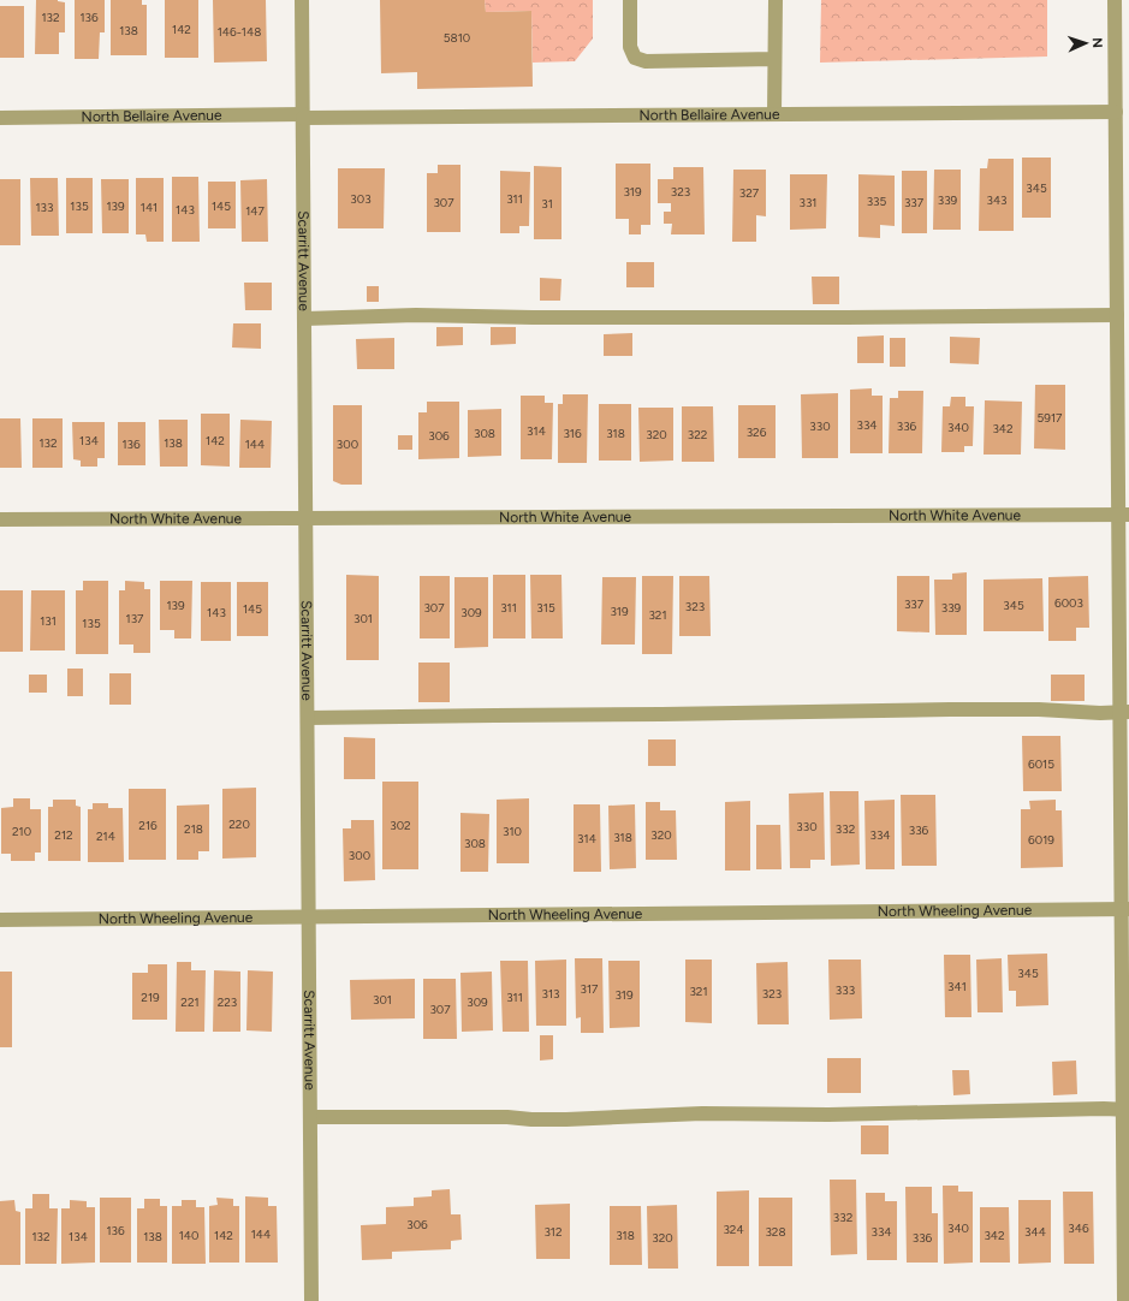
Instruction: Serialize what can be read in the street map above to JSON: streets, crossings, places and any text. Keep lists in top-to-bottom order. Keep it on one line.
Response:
{"streets":{"street":["North Bellaire Avenue","Scarritt Avenue","North White Avenue","North Wheeling Avenue"]},"crossings":[["North Bellaire Avenue","Scarritt Avenue"],["Scarritt Avenue","North White Avenue"],["Scarritt Avenue","North Wheeling Avenue"]],"house_numbers":["132","136","142","138","146-148","5810","345","319","323","327","303","311","339","343","335","307","331","337","31","135","139","145","133","141","143","147","5917","334","330","336","340","342","314","326","308","316","318","320","322","306","134","142","132","138","136","144","300","6003","337","139","345","323","307","311","315","339","145","319","143","309","321","137","301","131","135","6015","220","216","302","330","218","332","336","210","310","212","320","334","214","318","314","6019","308","300","345","341","317","333","321","313","323","319","219","311","301","221","223","309","307","332","306","340","346","324","136","312","328","334","344","144","140","142","318","342","132","134","138","320","336"],"north":"right"}
